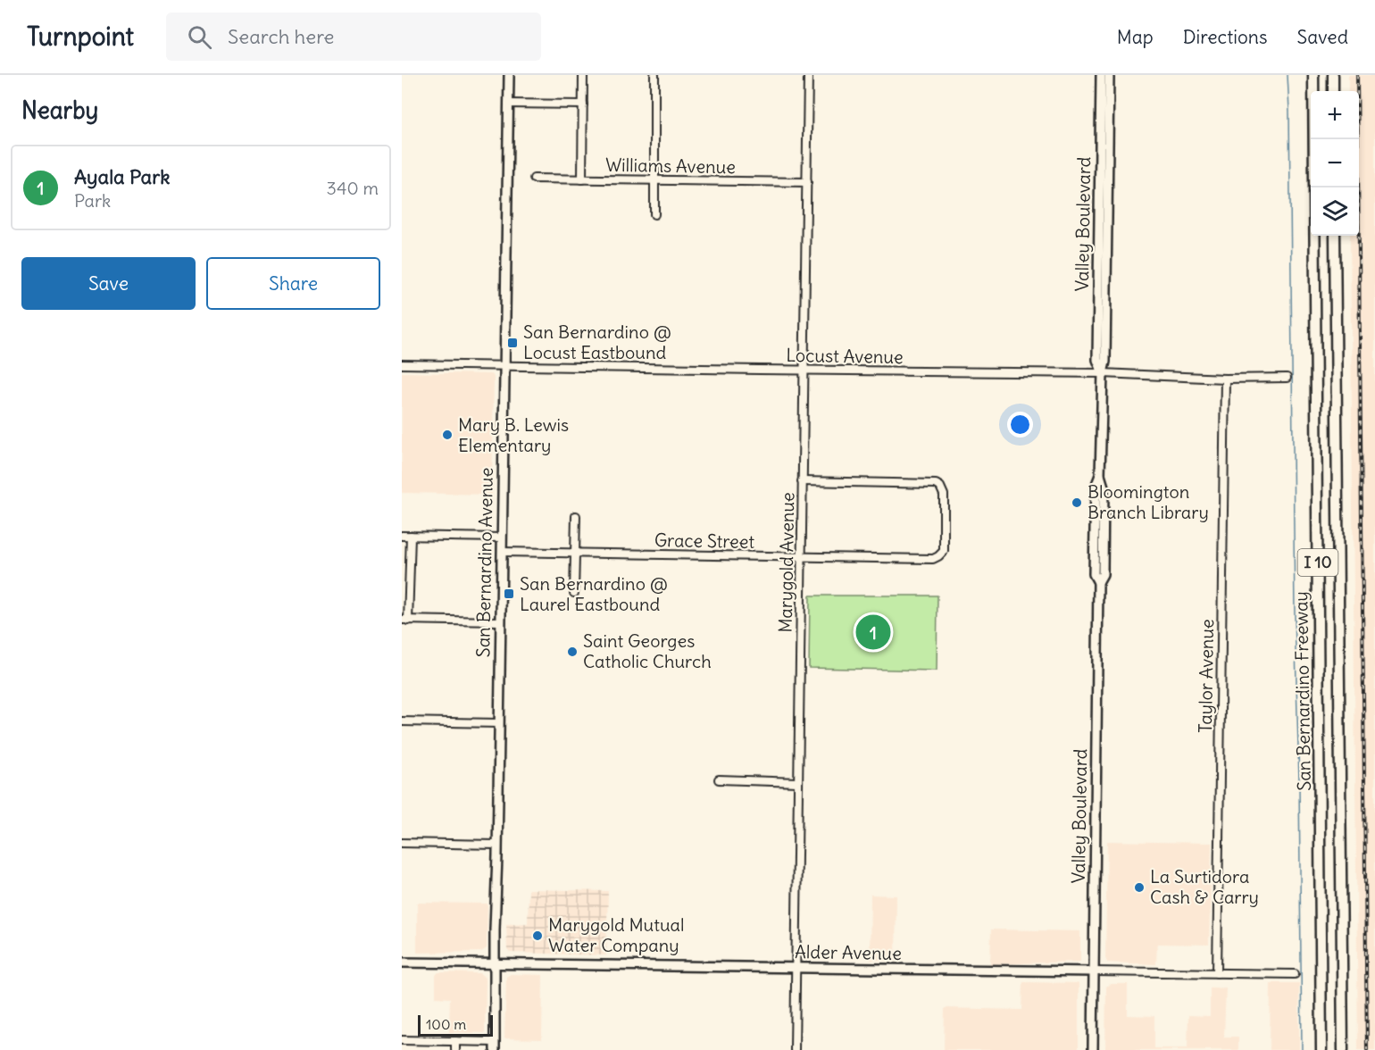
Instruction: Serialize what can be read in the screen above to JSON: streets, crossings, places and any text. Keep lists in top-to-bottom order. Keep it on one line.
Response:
{"streets":{"highway":["I 10","San Bernardino Freeway"],"main road":["Valley Boulevard","San Bernardino Avenue","Alder Avenue"],"street":["Williams Avenue","Locust Avenue","Grace Street","Marygold Avenue","Taylor Avenue"]},"crossings":[["Williams Avenue","Marygold Avenue"],["Valley Boulevard","Locust Avenue"],["Valley Boulevard","Alder Avenue"],["Locust Avenue","San Bernardino Avenue"],["Locust Avenue","Marygold Avenue"],["Locust Avenue","Taylor Avenue"],["Grace Street","San Bernardino Avenue"],["Grace Street","Marygold Avenue"],["San Bernardino Avenue","Alder Avenue"],["Marygold Avenue","Alder Avenue"],["Taylor Avenue","Alder Avenue"]],"places":{"transit":["San Bernardino @ Locust Eastbound","San Bernardino @ Laurel Eastbound"],"other":["Mary B. Lewis Elementary","Bloomington Branch Library","Saint Georges Catholic Church","La Surtidora Cash & Carry","Marygold Mutual Water Company"]},"scale_bar":"100 m","page":{"header":"Turnpoint","search":"Search here","nav":["Map","Directions","Saved"],"heading":"Nearby","map_buttons":["+","−"],"list":[{"mark":"1","name":"Ayala Park","note":"Park","value":"340 m"}],"buttons":["Save","Share"],"pins":"1","scale":"100 m"}}
